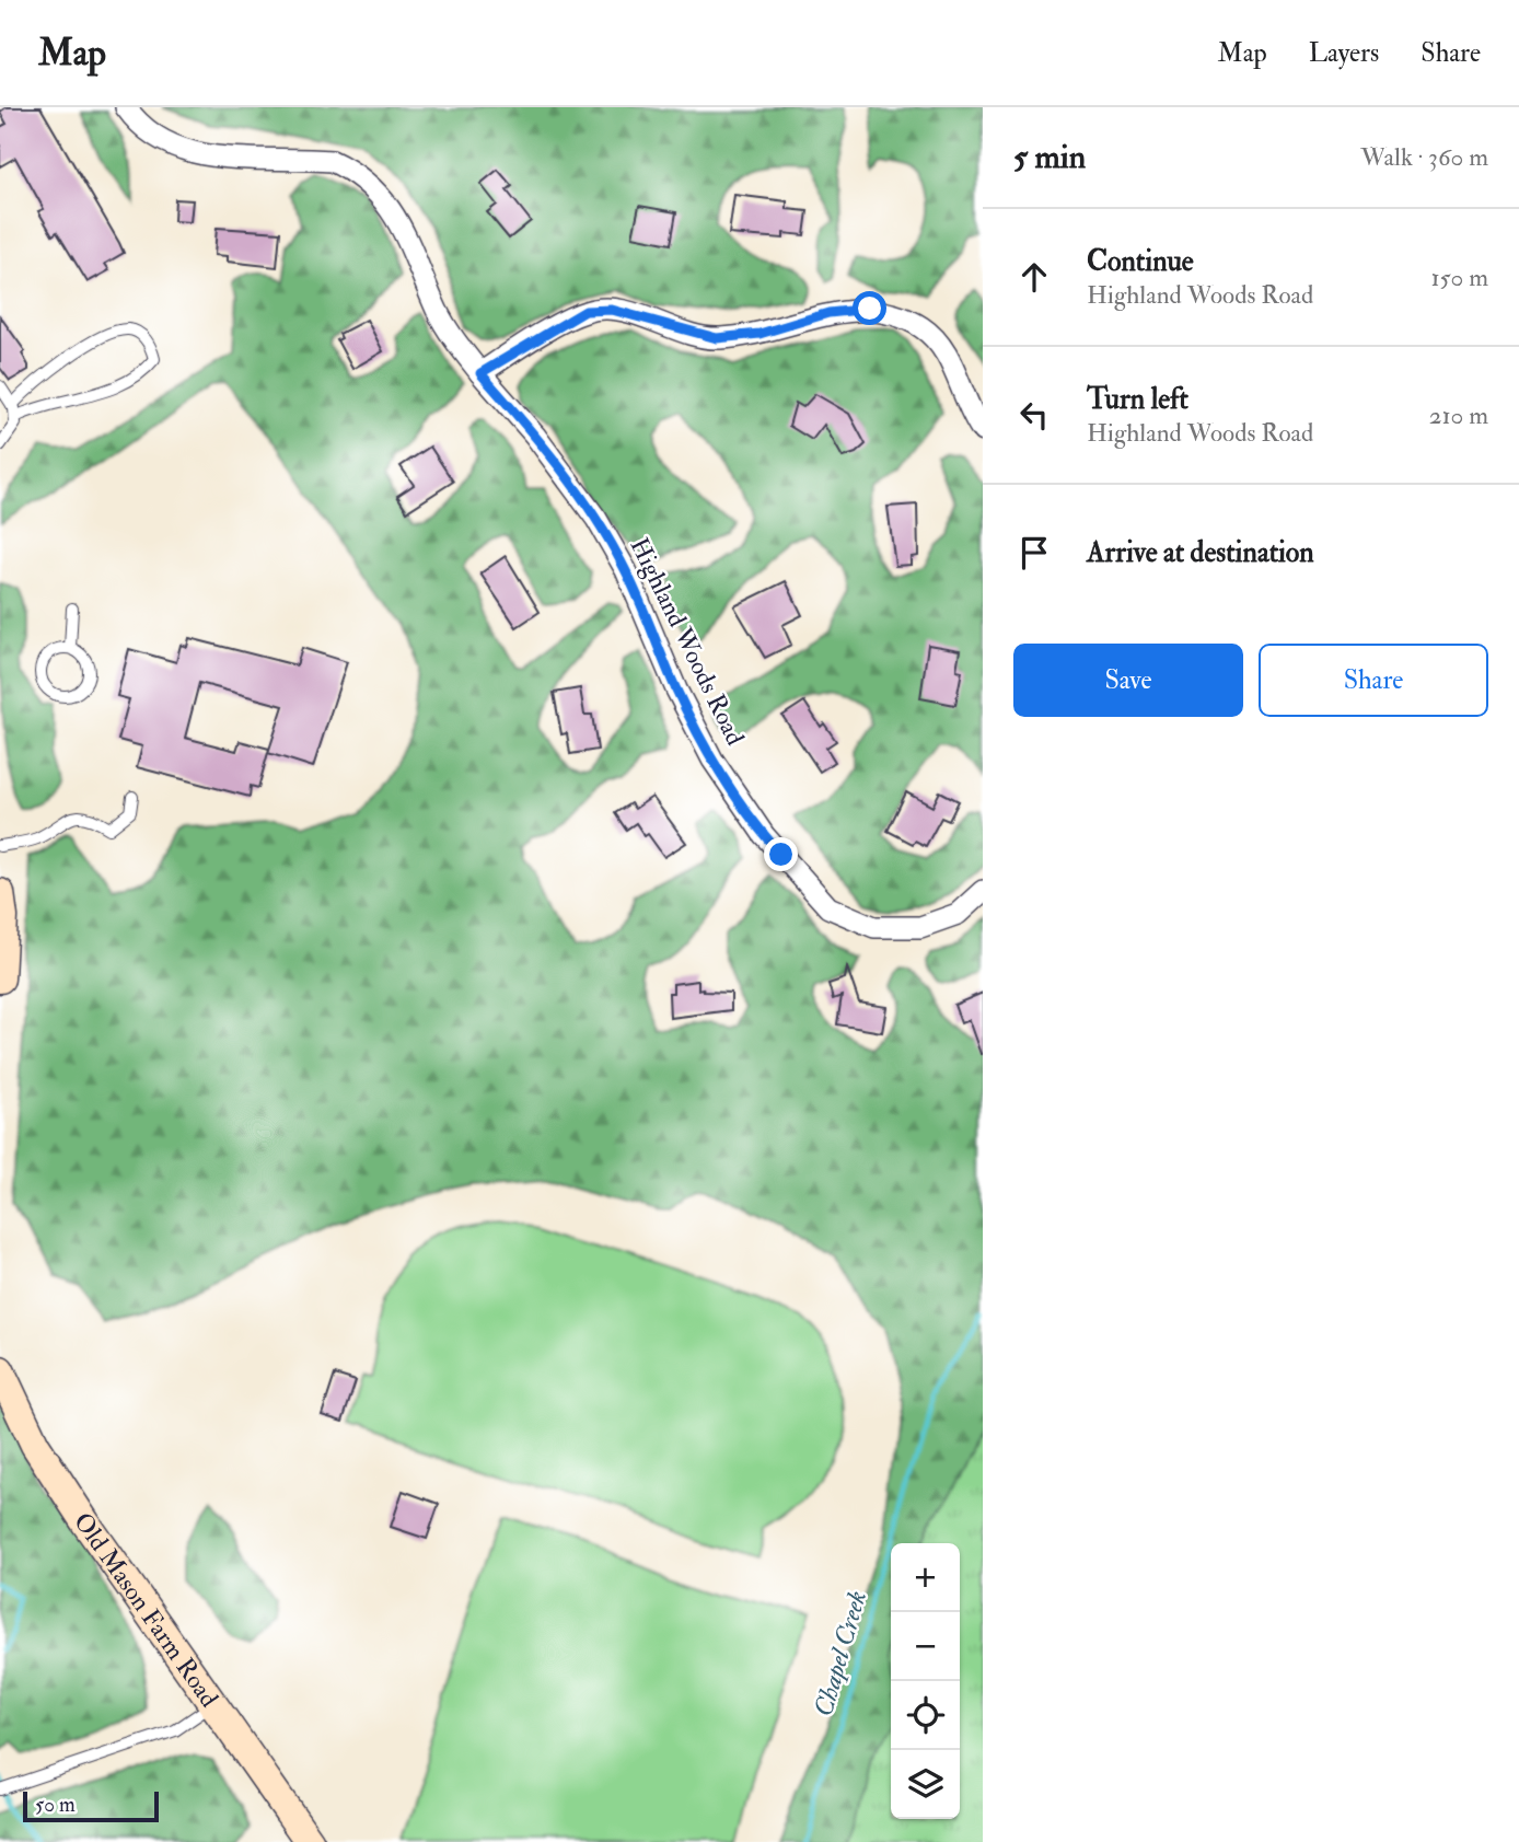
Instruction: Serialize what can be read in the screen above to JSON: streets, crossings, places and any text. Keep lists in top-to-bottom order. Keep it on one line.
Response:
{"streets":{"street":["Highland Woods Road","Old Mason Farm Road"]},"water":["Chapel Creek"],"scale_bar":"50 m","page":{"header":"Map","nav":["Map","Layers","Share"],"heading":["5 min","Walk · 360 m"],"list":[["Continue","Highland Woods Road","150 m"],["Turn left","Highland Woods Road","210 m"],"Arrive at destination"],"buttons":["Save","Share"],"map_buttons":["+","−"],"scale":"50 m"}}
